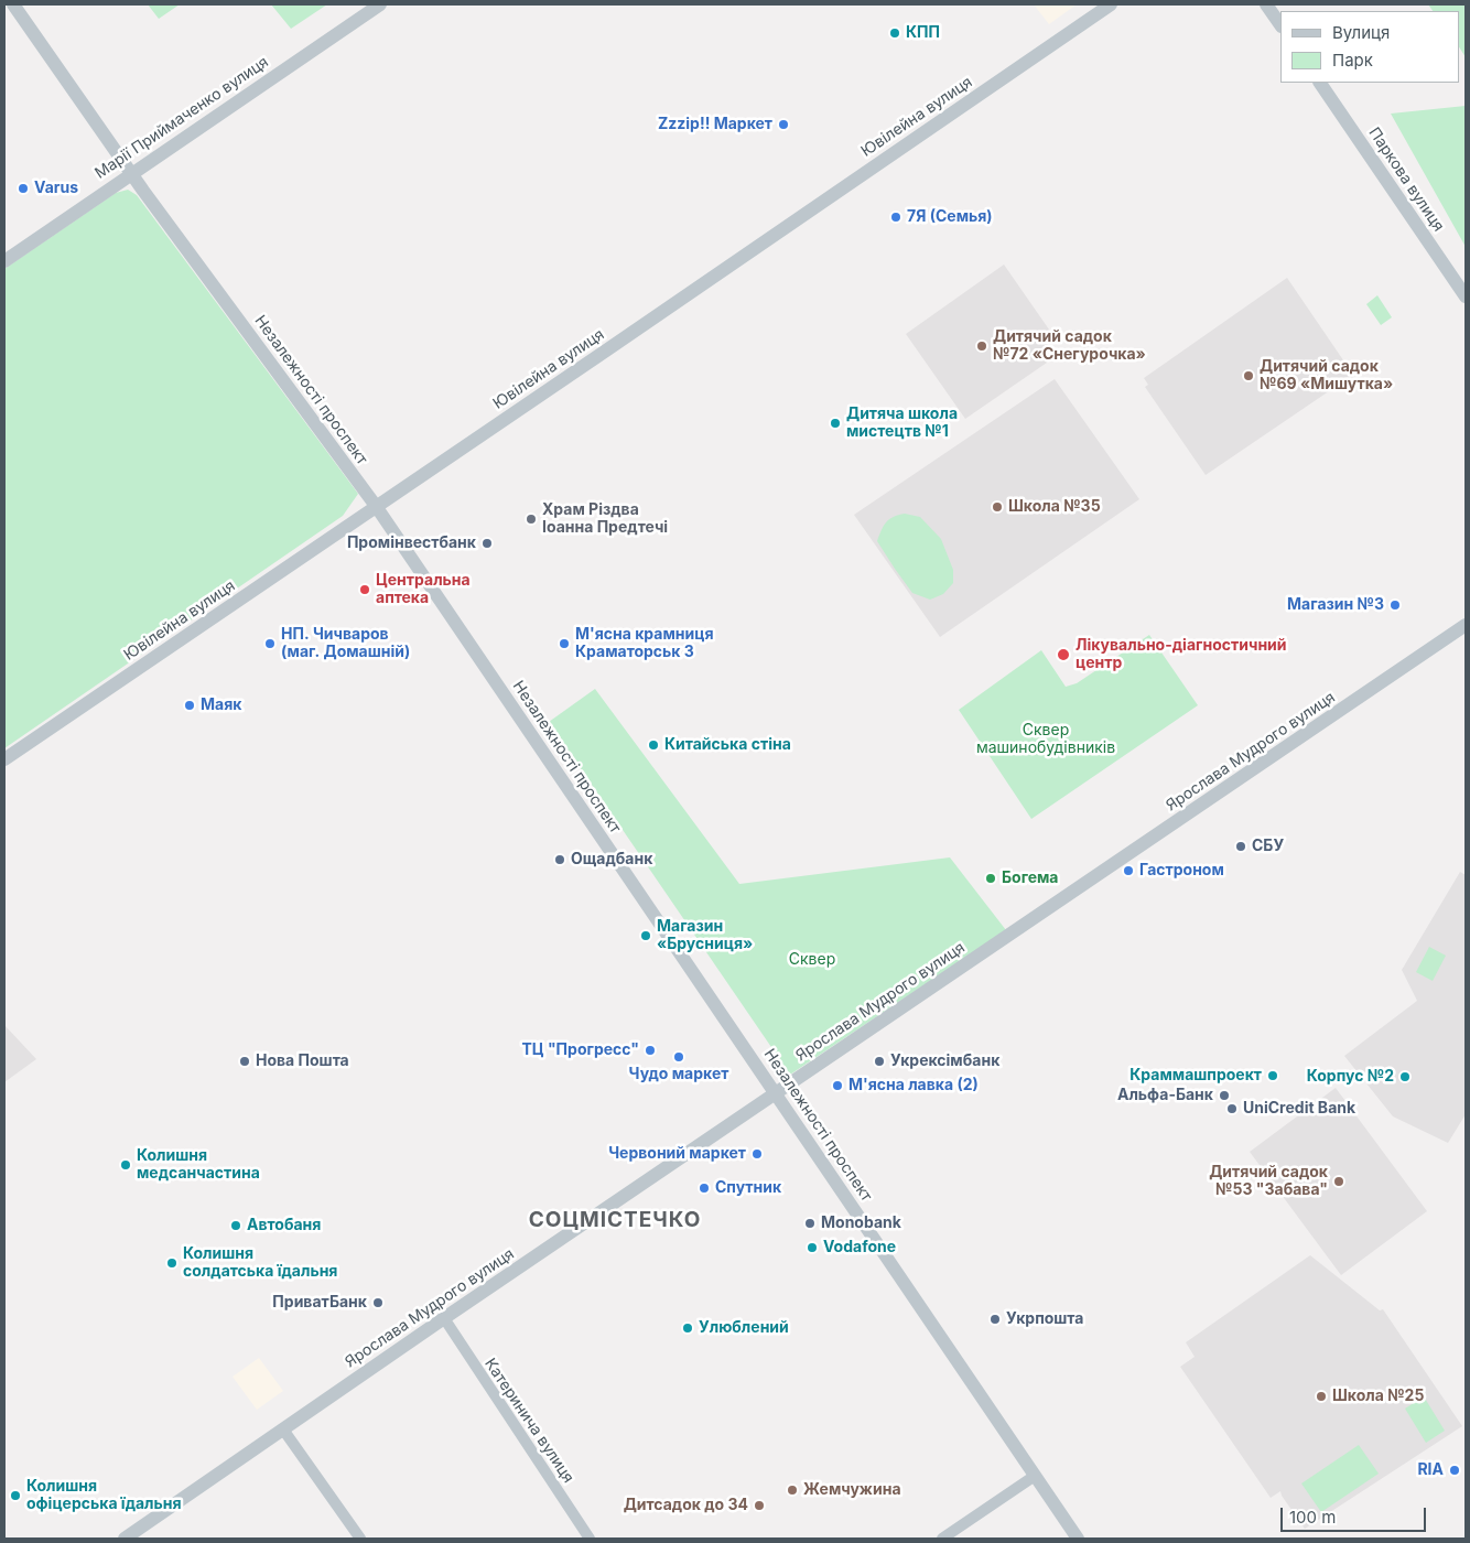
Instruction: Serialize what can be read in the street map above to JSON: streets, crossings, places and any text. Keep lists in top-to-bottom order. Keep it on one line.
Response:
{"streets":{"street":["Ювілейна вулиця","Марії Приймаченко вулиця","Паркова вулиця","Незалежності проспект","Ярослава Мудрого вулиця","Катеринича вулиця"]},"crossings":[["Ювілейна вулиця","Незалежності проспект"],["Марії Приймаченко вулиця","Незалежності проспект"],["Незалежності проспект","Ярослава Мудрого вулиця"],["Ярослава Мудрого вулиця","Катеринича вулиця"]],"districts":["СОЦМІСТЕЧКО"],"parks":["Сквер машинобудівників","Сквер"],"places":["КПП","Zzzip!! Маркет","Varus","7Я (Семья)","Дитячий садок №72 «Снегурочка»","Дитячий садок №69 «Мишутка»","Дитяча школа мистецтв №1","Школа №35","Храм Різдва Іоанна Предтечі","Промінвестбанк","Центральна аптека","Магазин №3","НП. Чичваров (маг. Домашній)","М'ясна крамниця Краматорськ 3","Лікувально-діагностичний центр","Маяк","Китайська стіна","СБУ","Ощадбанк","Гастроном","Богема","Магазин «Брусниця»","ТЦ \"Прогресс\"","Чудо маркет","Нова Пошта","Укрексімбанк","Краммашпроект","Корпус №2","М'ясна лавка (2)","Альфа-Банк","UniCredit Bank","Червоний маркет","Колишня медсанчастина","Дитячий садок №53 \"Забава\"","Спутник","Monobank","Автобаня","Vodafone","Колишня солдатська їдальня","ПриватБанк","Укрпошта","Улюблений","Школа №25","RIA","Жемчужина","Колишня офіцерська їдальня","Дитсадок до 34"],"legend":["Вулиця","Парк"],"scale_bar":"100 m"}
